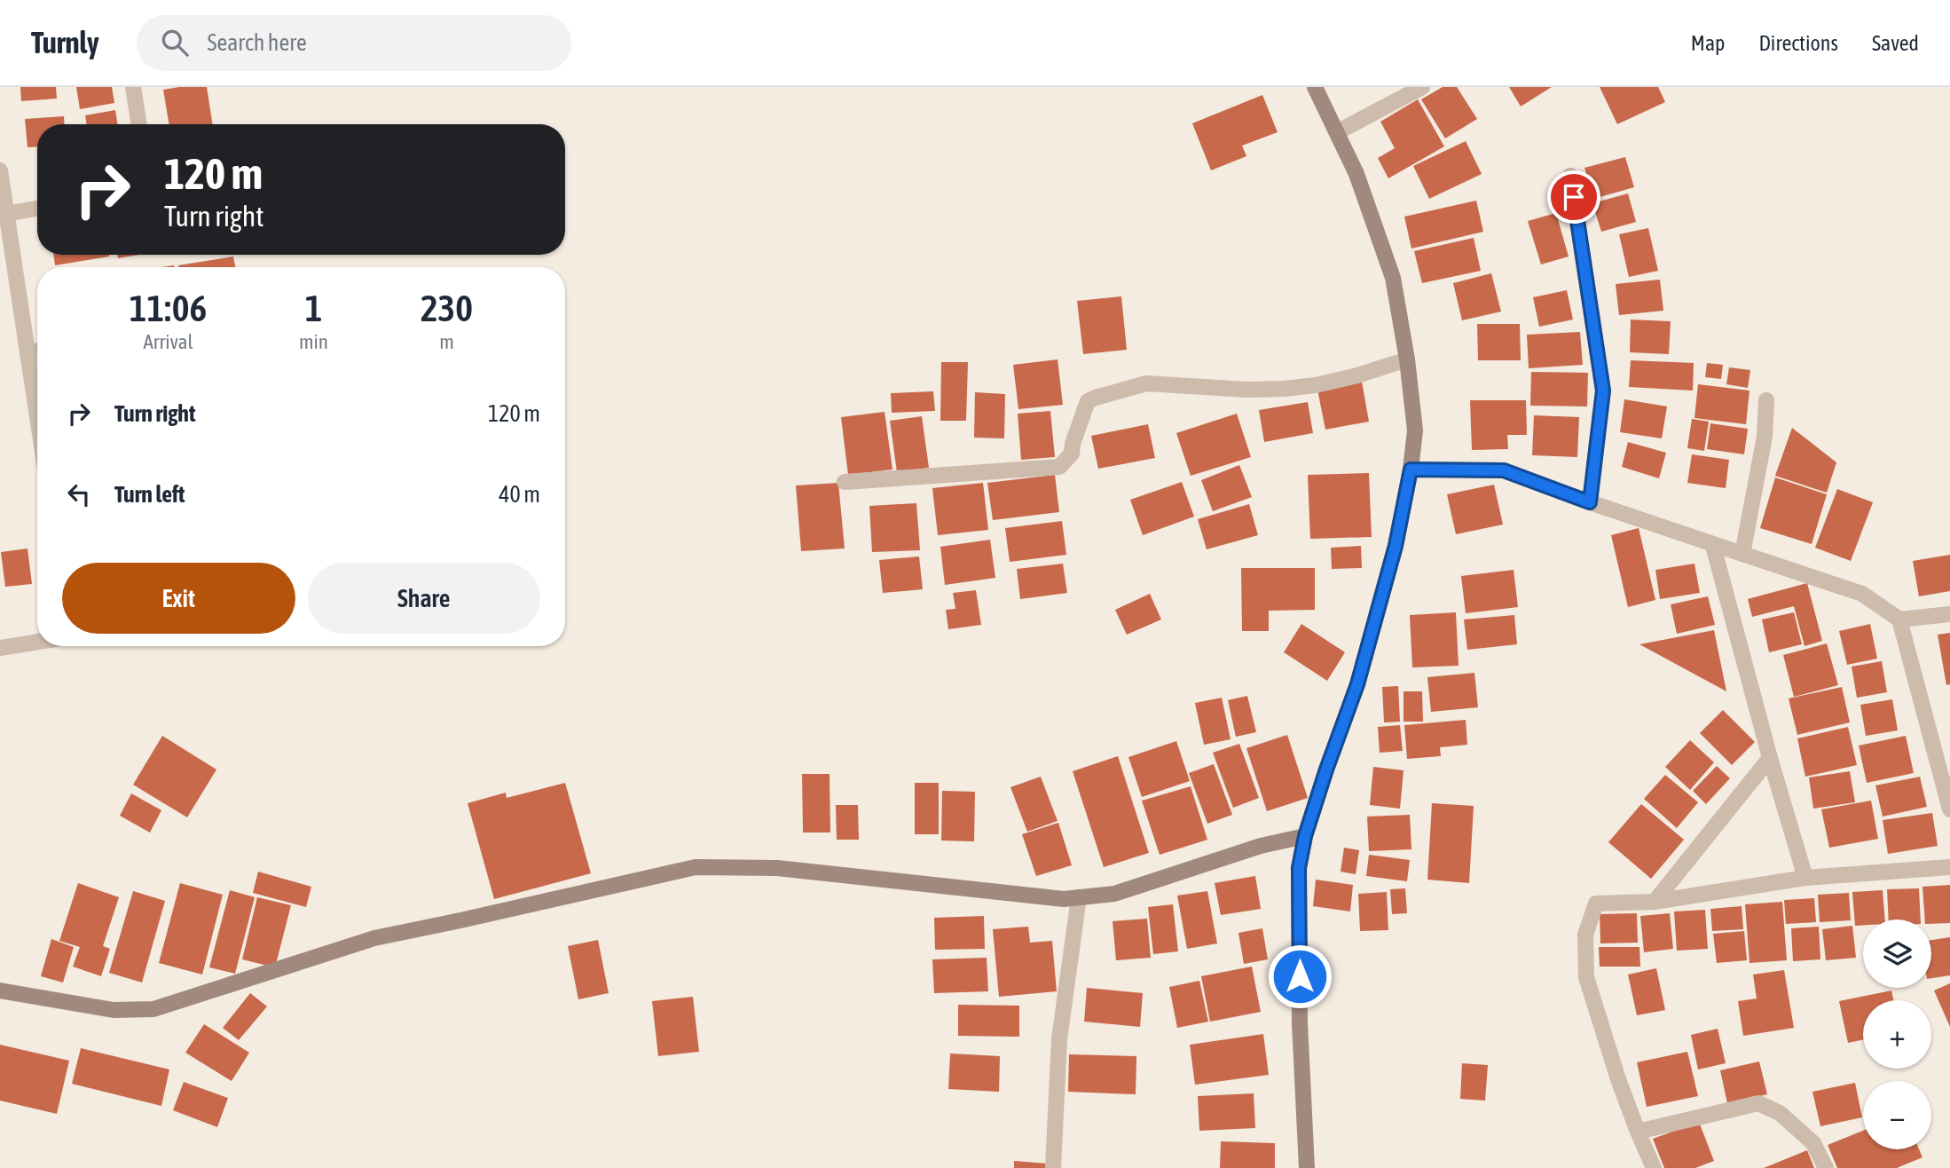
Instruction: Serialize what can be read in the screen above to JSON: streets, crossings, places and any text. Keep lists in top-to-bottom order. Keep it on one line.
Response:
{"page":{"header":"Turnly","search":"Search here","nav":["Map","Directions","Saved"],"turn":["120 m","Turn right"],"eta":["11:06","Arrival","1","min","230","m"],"list":[{"name":"Turn right","value":"120 m"},{"name":"Turn left","value":"40 m"}],"buttons":["Exit","Share"],"map_buttons":["+","−"]}}
